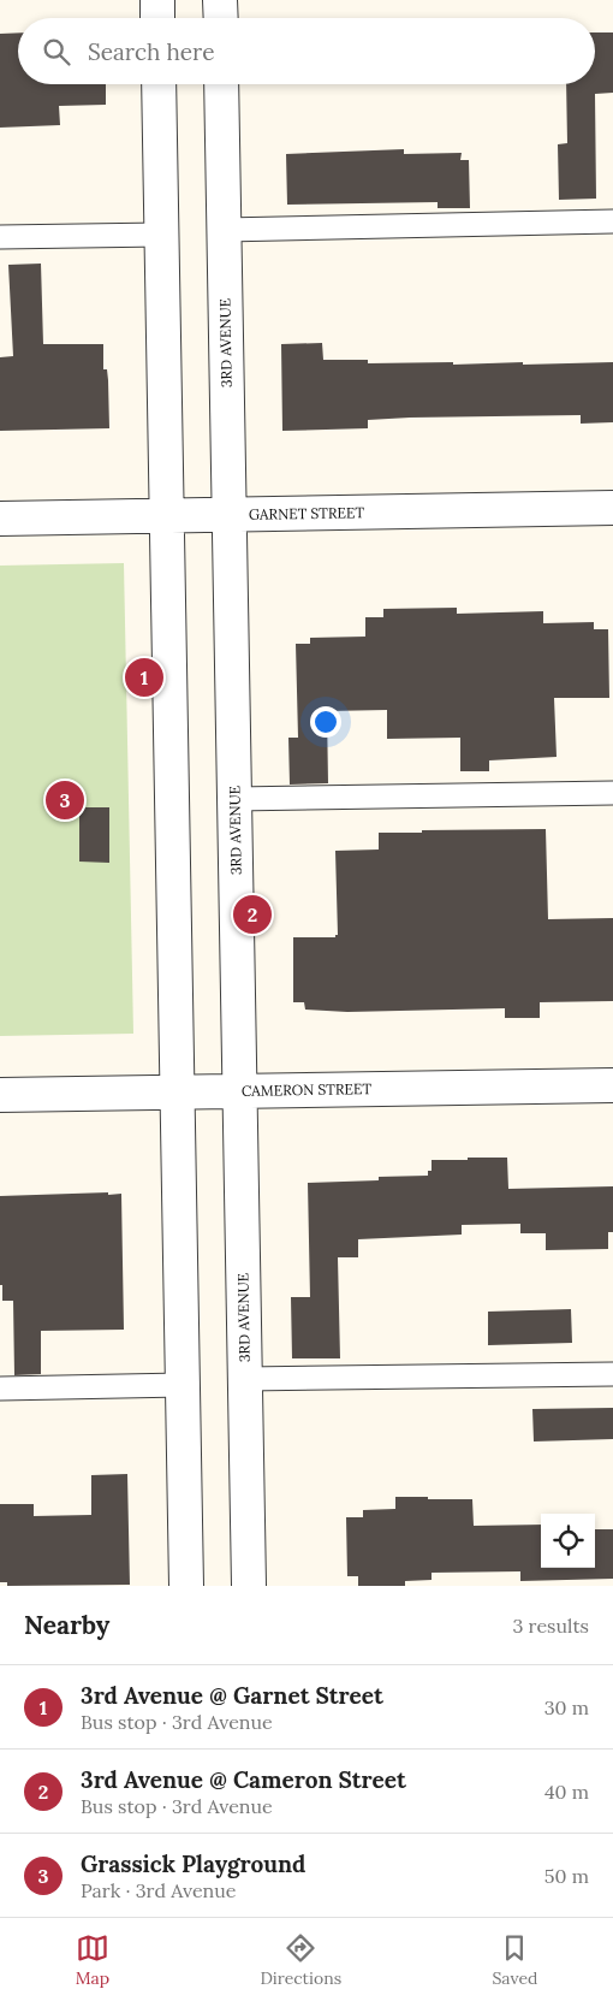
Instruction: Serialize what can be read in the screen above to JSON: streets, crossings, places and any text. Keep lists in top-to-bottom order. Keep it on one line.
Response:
{"streets":{"street":["3RD AVENUE","GARNET STREET","CAMERON STREET"]},"crossings":[["3RD AVENUE","GARNET STREET"],["3RD AVENUE","CAMERON STREET"]],"page":{"search":"Search here","pins":["1","3","2"],"heading":["Nearby","3 results"],"list":[{"mark":"1","name":"3rd Avenue @ Garnet Street","note":"Bus stop · 3rd Avenue","value":"30 m"},{"mark":"2","name":"3rd Avenue @ Cameron Street","note":"Bus stop · 3rd Avenue","value":"40 m"},{"mark":"3","name":"Grassick Playground","note":"Park · 3rd Avenue","value":"50 m"}],"nav":["Map","Directions","Saved"]}}
